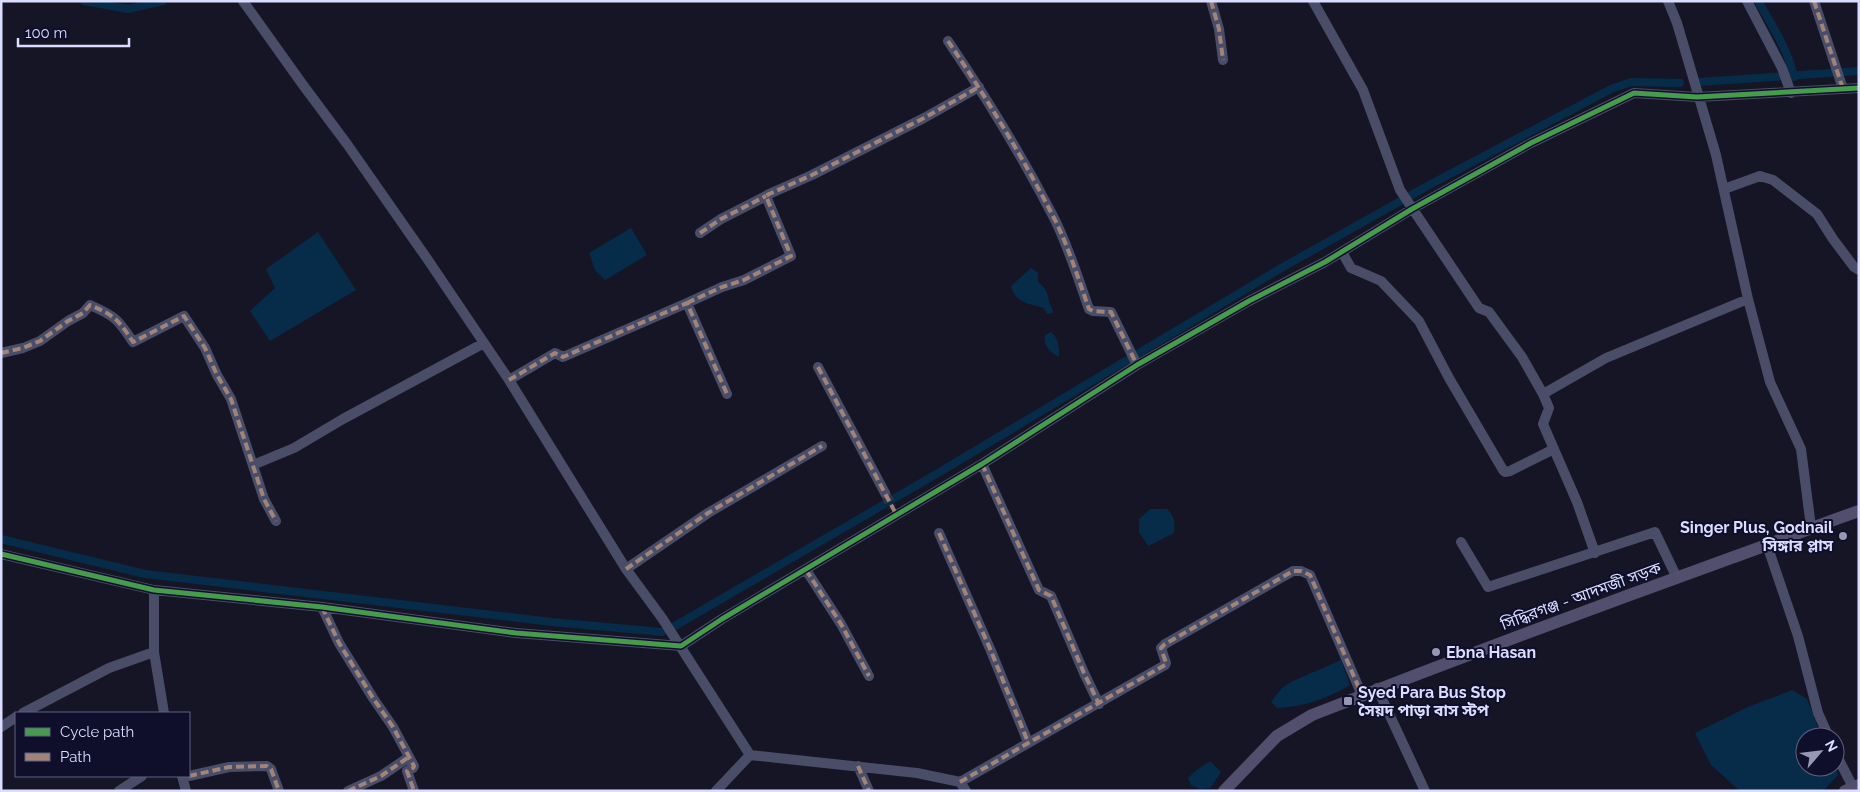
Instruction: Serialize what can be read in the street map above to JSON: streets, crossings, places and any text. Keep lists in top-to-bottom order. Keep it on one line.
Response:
{"streets":{"main road":["সিদ্ধিরগঞ্জ - আদমজী সড়ক"]},"places":{"other":["Singer Plus, Godnail সিঙ্গার প্লাস","Ebna Hasan"],"transit":["Syed Para Bus Stop সৈয়দ পাড়া বাস স্টপ"]},"legend":["Cycle path","Path"],"scale_bar":"100 m","north":"top right"}
